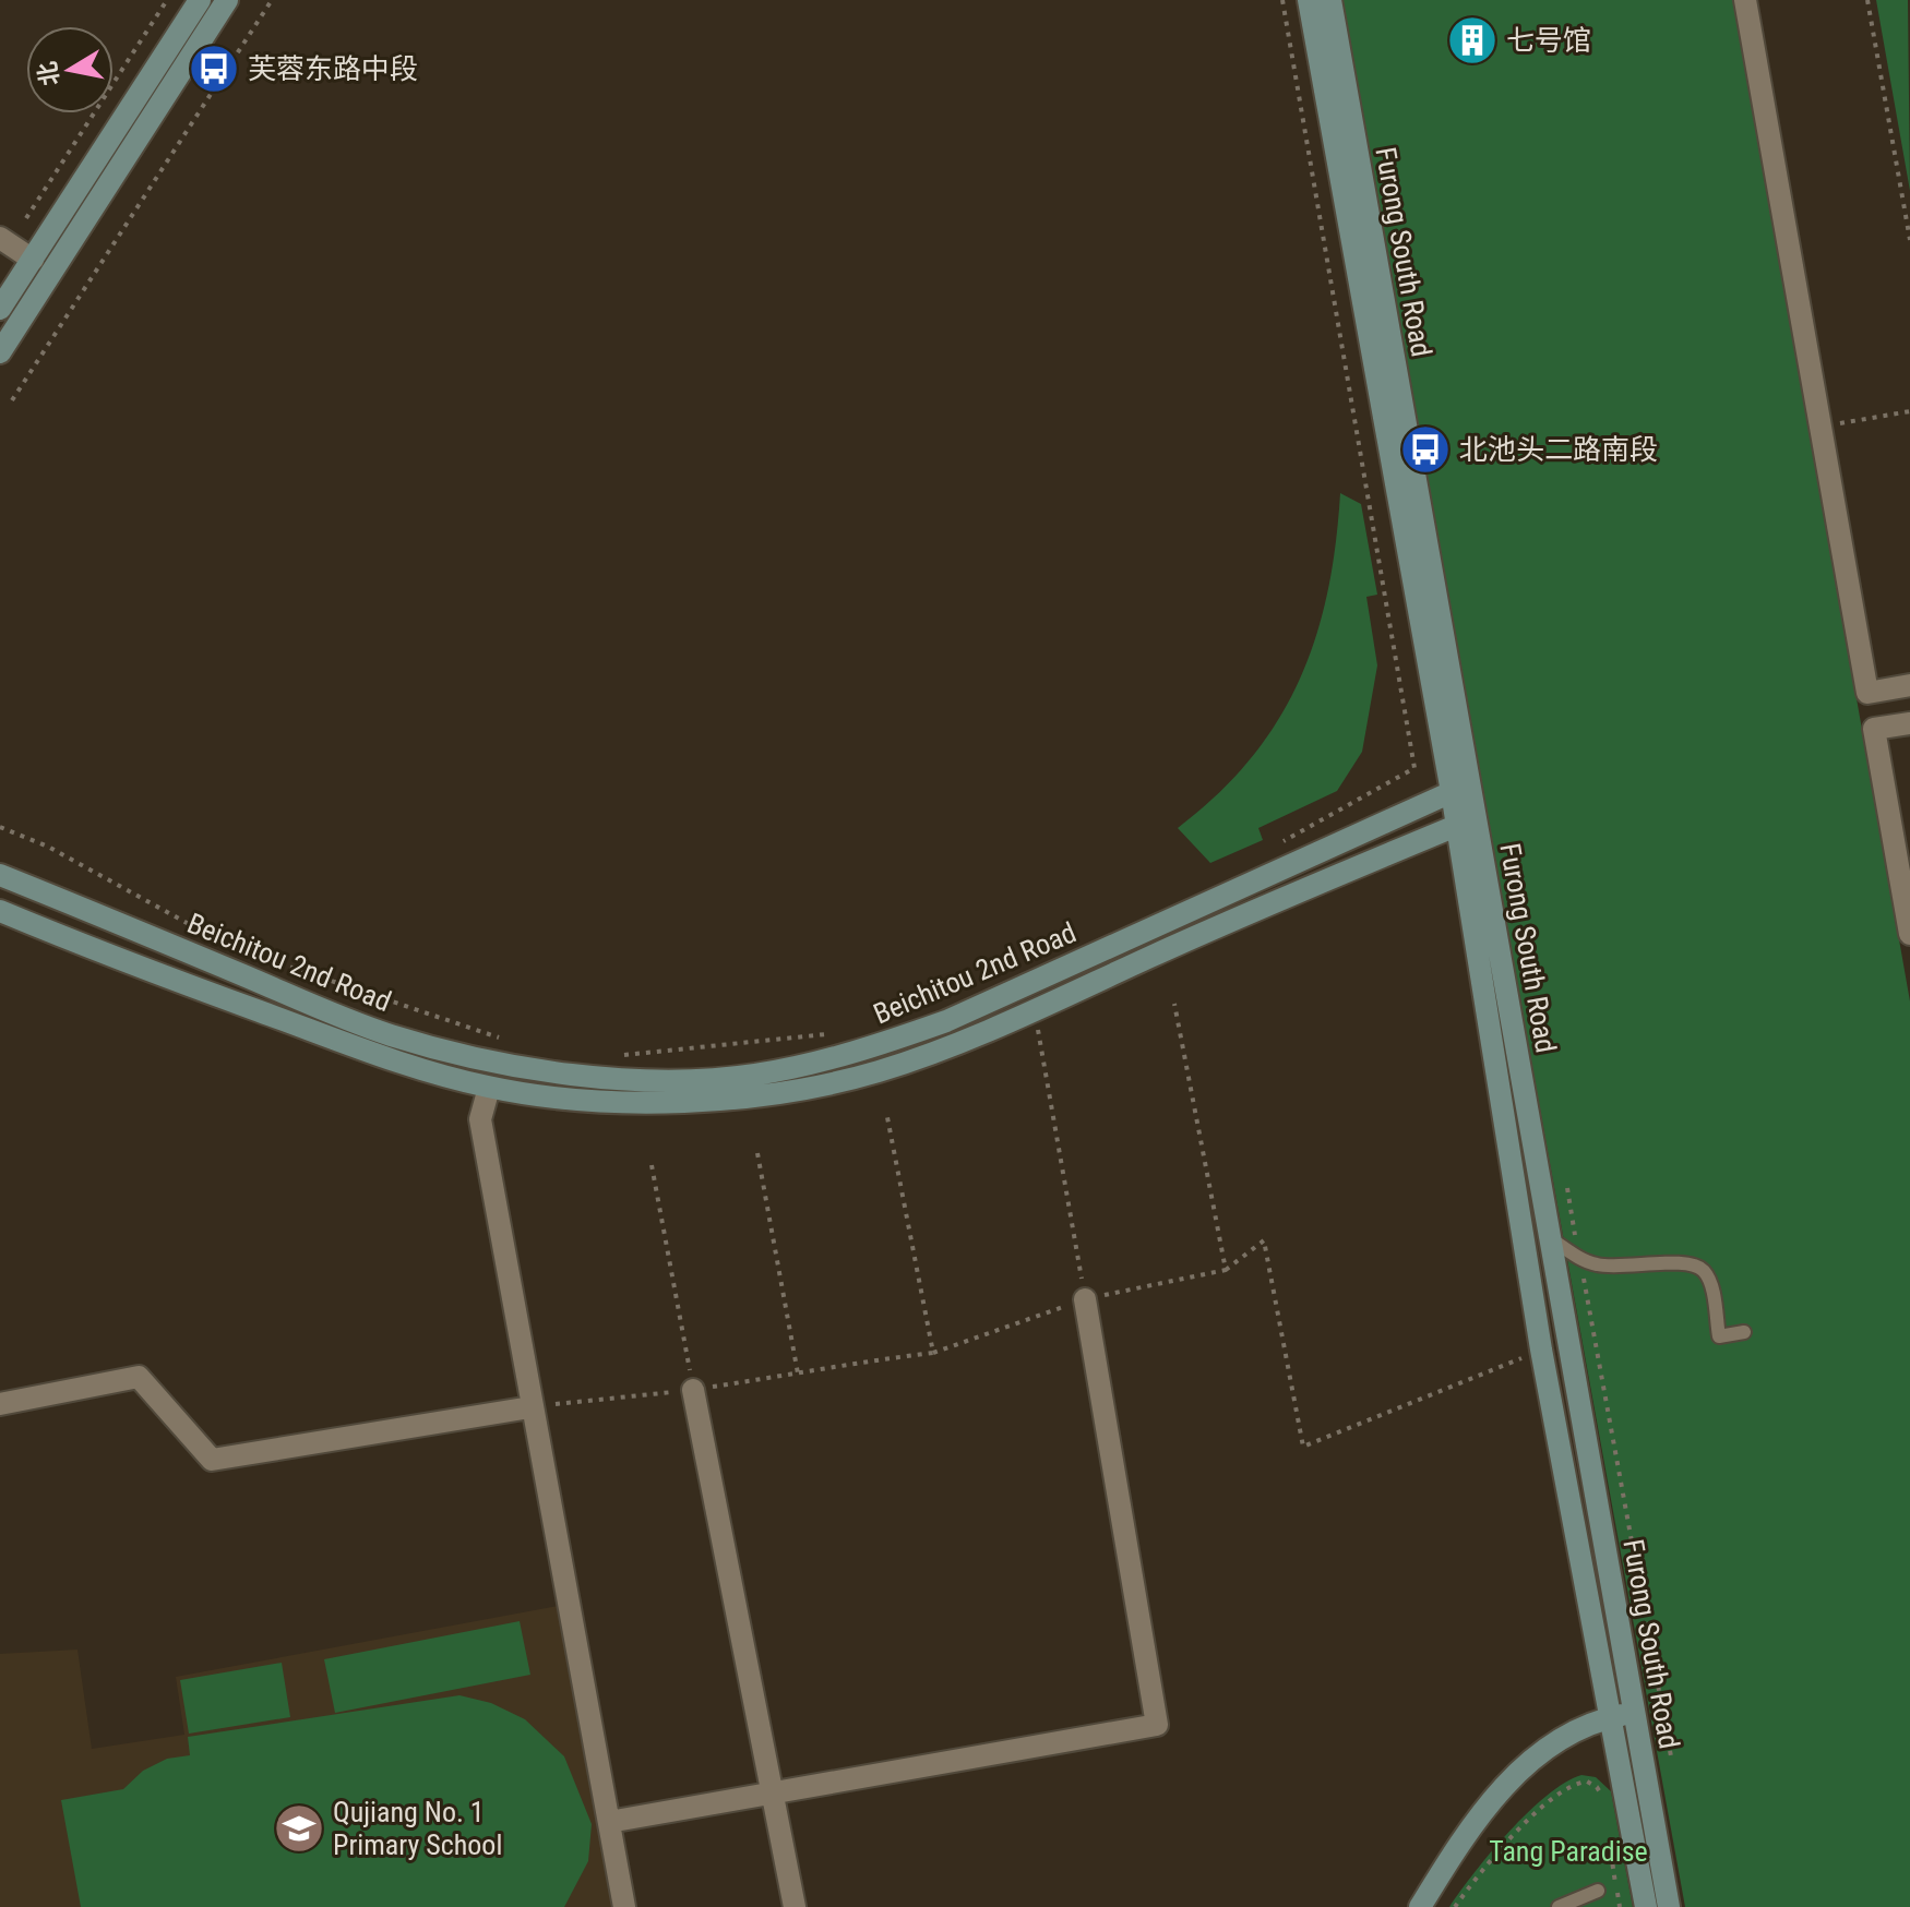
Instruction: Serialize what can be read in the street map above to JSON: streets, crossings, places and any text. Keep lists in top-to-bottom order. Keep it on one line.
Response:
{"streets":{"main road":["Furong South Road","Beichitou 2nd Road"]},"crossings":[["Furong South Road","Beichitou 2nd Road"]],"parks":["Tang Paradise"],"places":{"building":["七号馆"],"bus stop":["芙蓉东路中段","北池头二路南段"],"school or university":["Qujiang No. 1 Primary School"]},"north":"left"}
